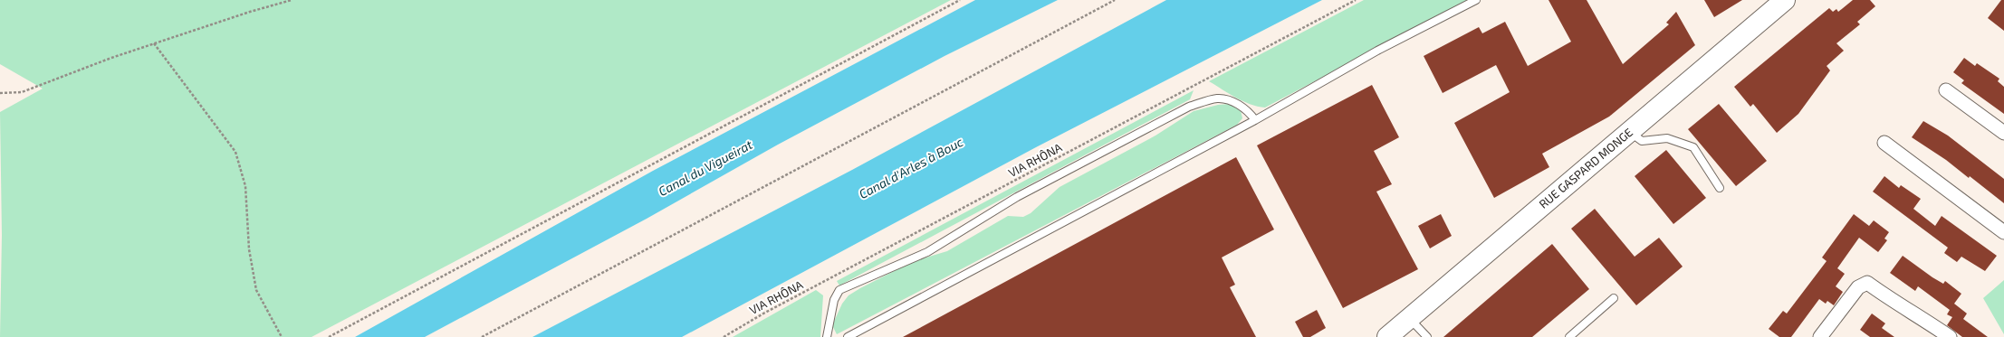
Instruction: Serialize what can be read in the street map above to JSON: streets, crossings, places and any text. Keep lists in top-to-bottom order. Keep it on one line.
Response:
{"streets":{"street":["RUE GASPARD MONGE"],"path":["VIA RHÔNA"]},"water":["Canal du Vigueirat","Canal d'Arles à Bouc"]}
